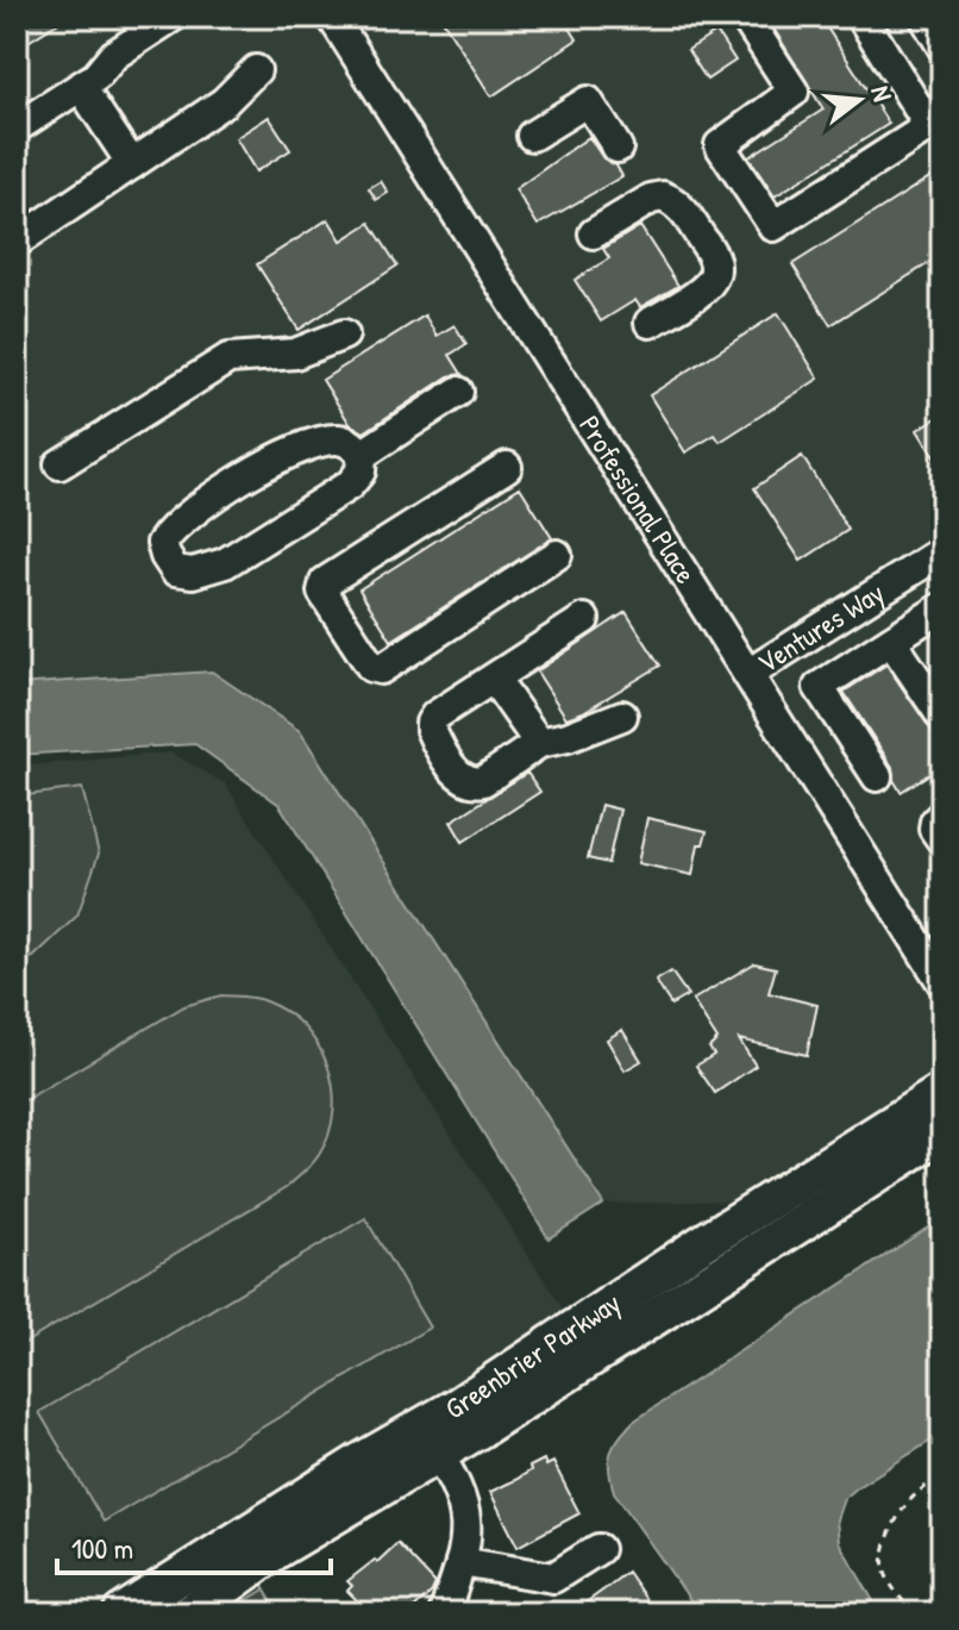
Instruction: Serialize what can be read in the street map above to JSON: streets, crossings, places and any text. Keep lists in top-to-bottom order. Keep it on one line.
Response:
{"streets":{"main road":["Greenbrier Parkway"],"street":["Professional Place","Ventures Way"]},"crossings":[["Professional Place","Ventures Way"]],"scale_bar":"100 m","north":"right"}
